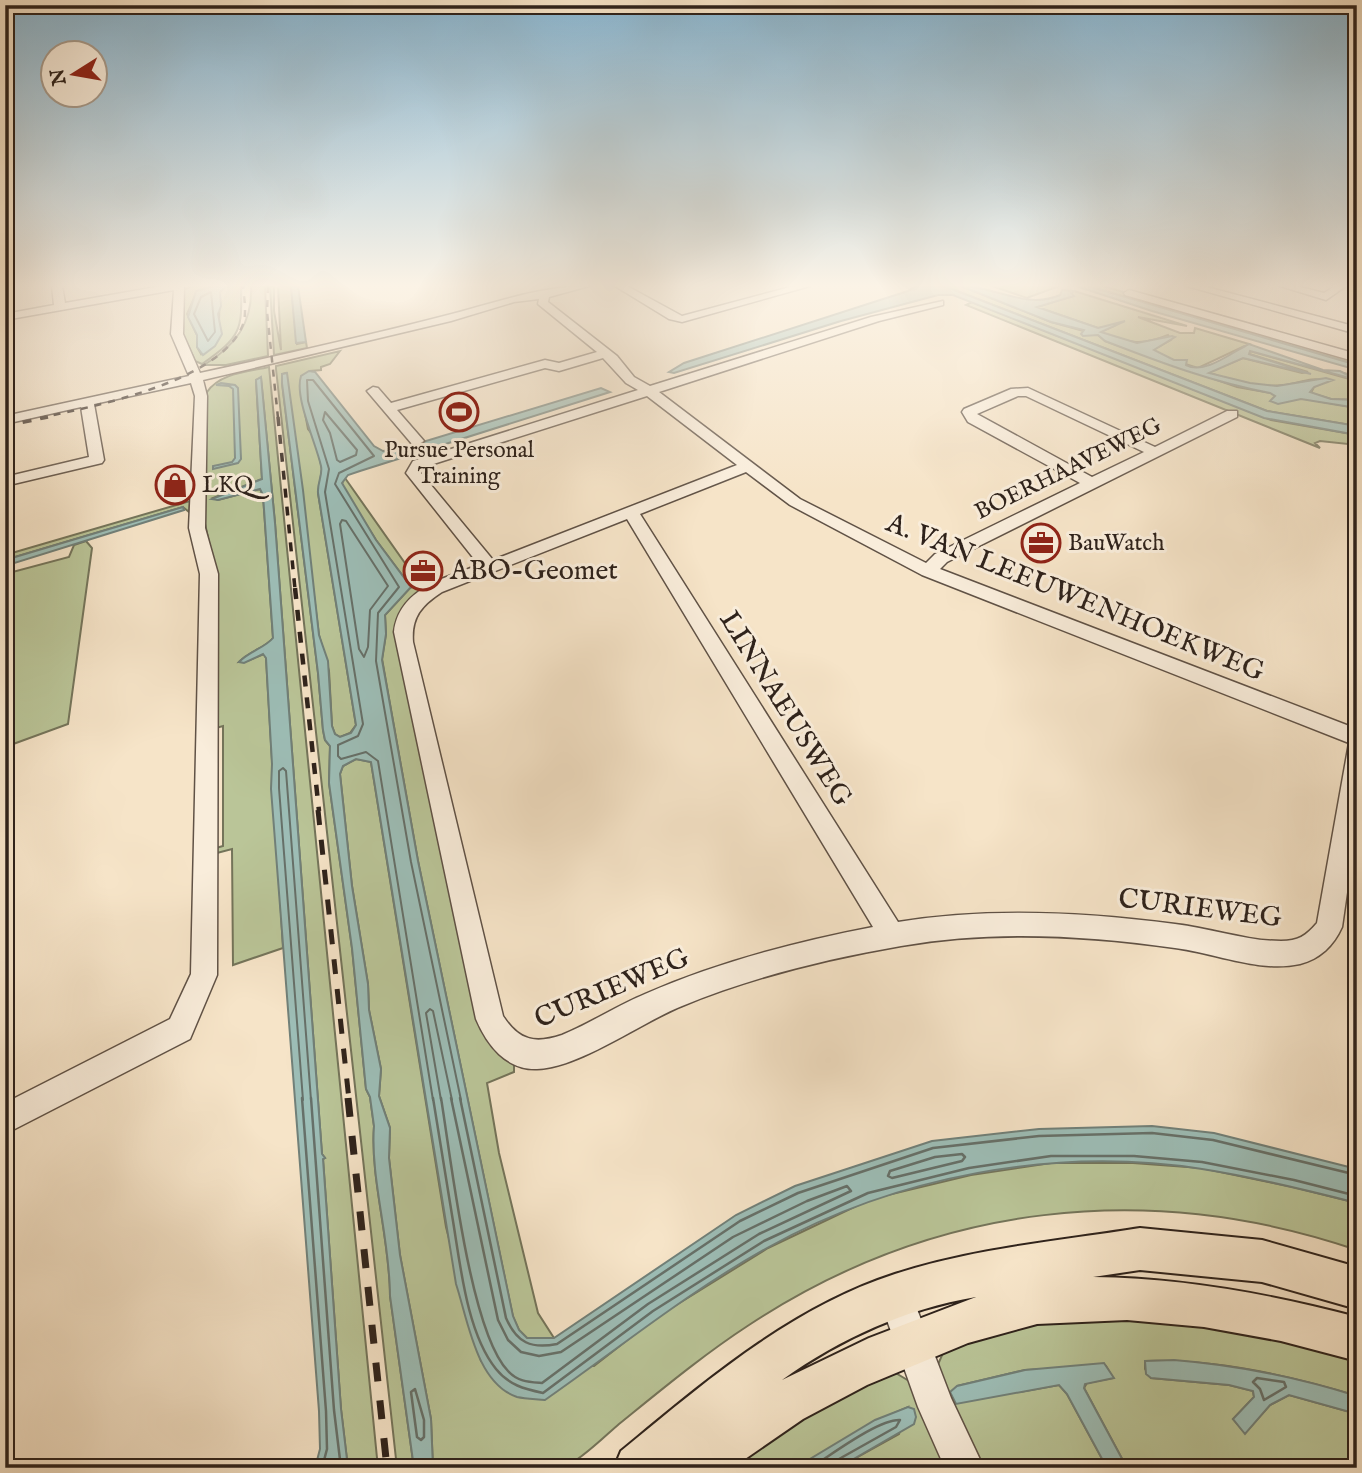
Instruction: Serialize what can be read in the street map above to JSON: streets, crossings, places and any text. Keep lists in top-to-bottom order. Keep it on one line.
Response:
{"streets":{"street":["BOERHAAVEWEG","A. VAN LEEUWENHOEKWEG","LINNAEUSWEG","CURIEWEG"]},"crossings":[["BOERHAAVEWEG","A. VAN LEEUWENHOEKWEG"],["A. VAN LEEUWENHOEKWEG","CURIEWEG"],["LINNAEUSWEG","CURIEWEG"]],"places":{"sports":["Pursue Personal Training"],"shop":["LKQ"],"office":["BauWatch","ABO-Geomet"]},"north":"left"}
